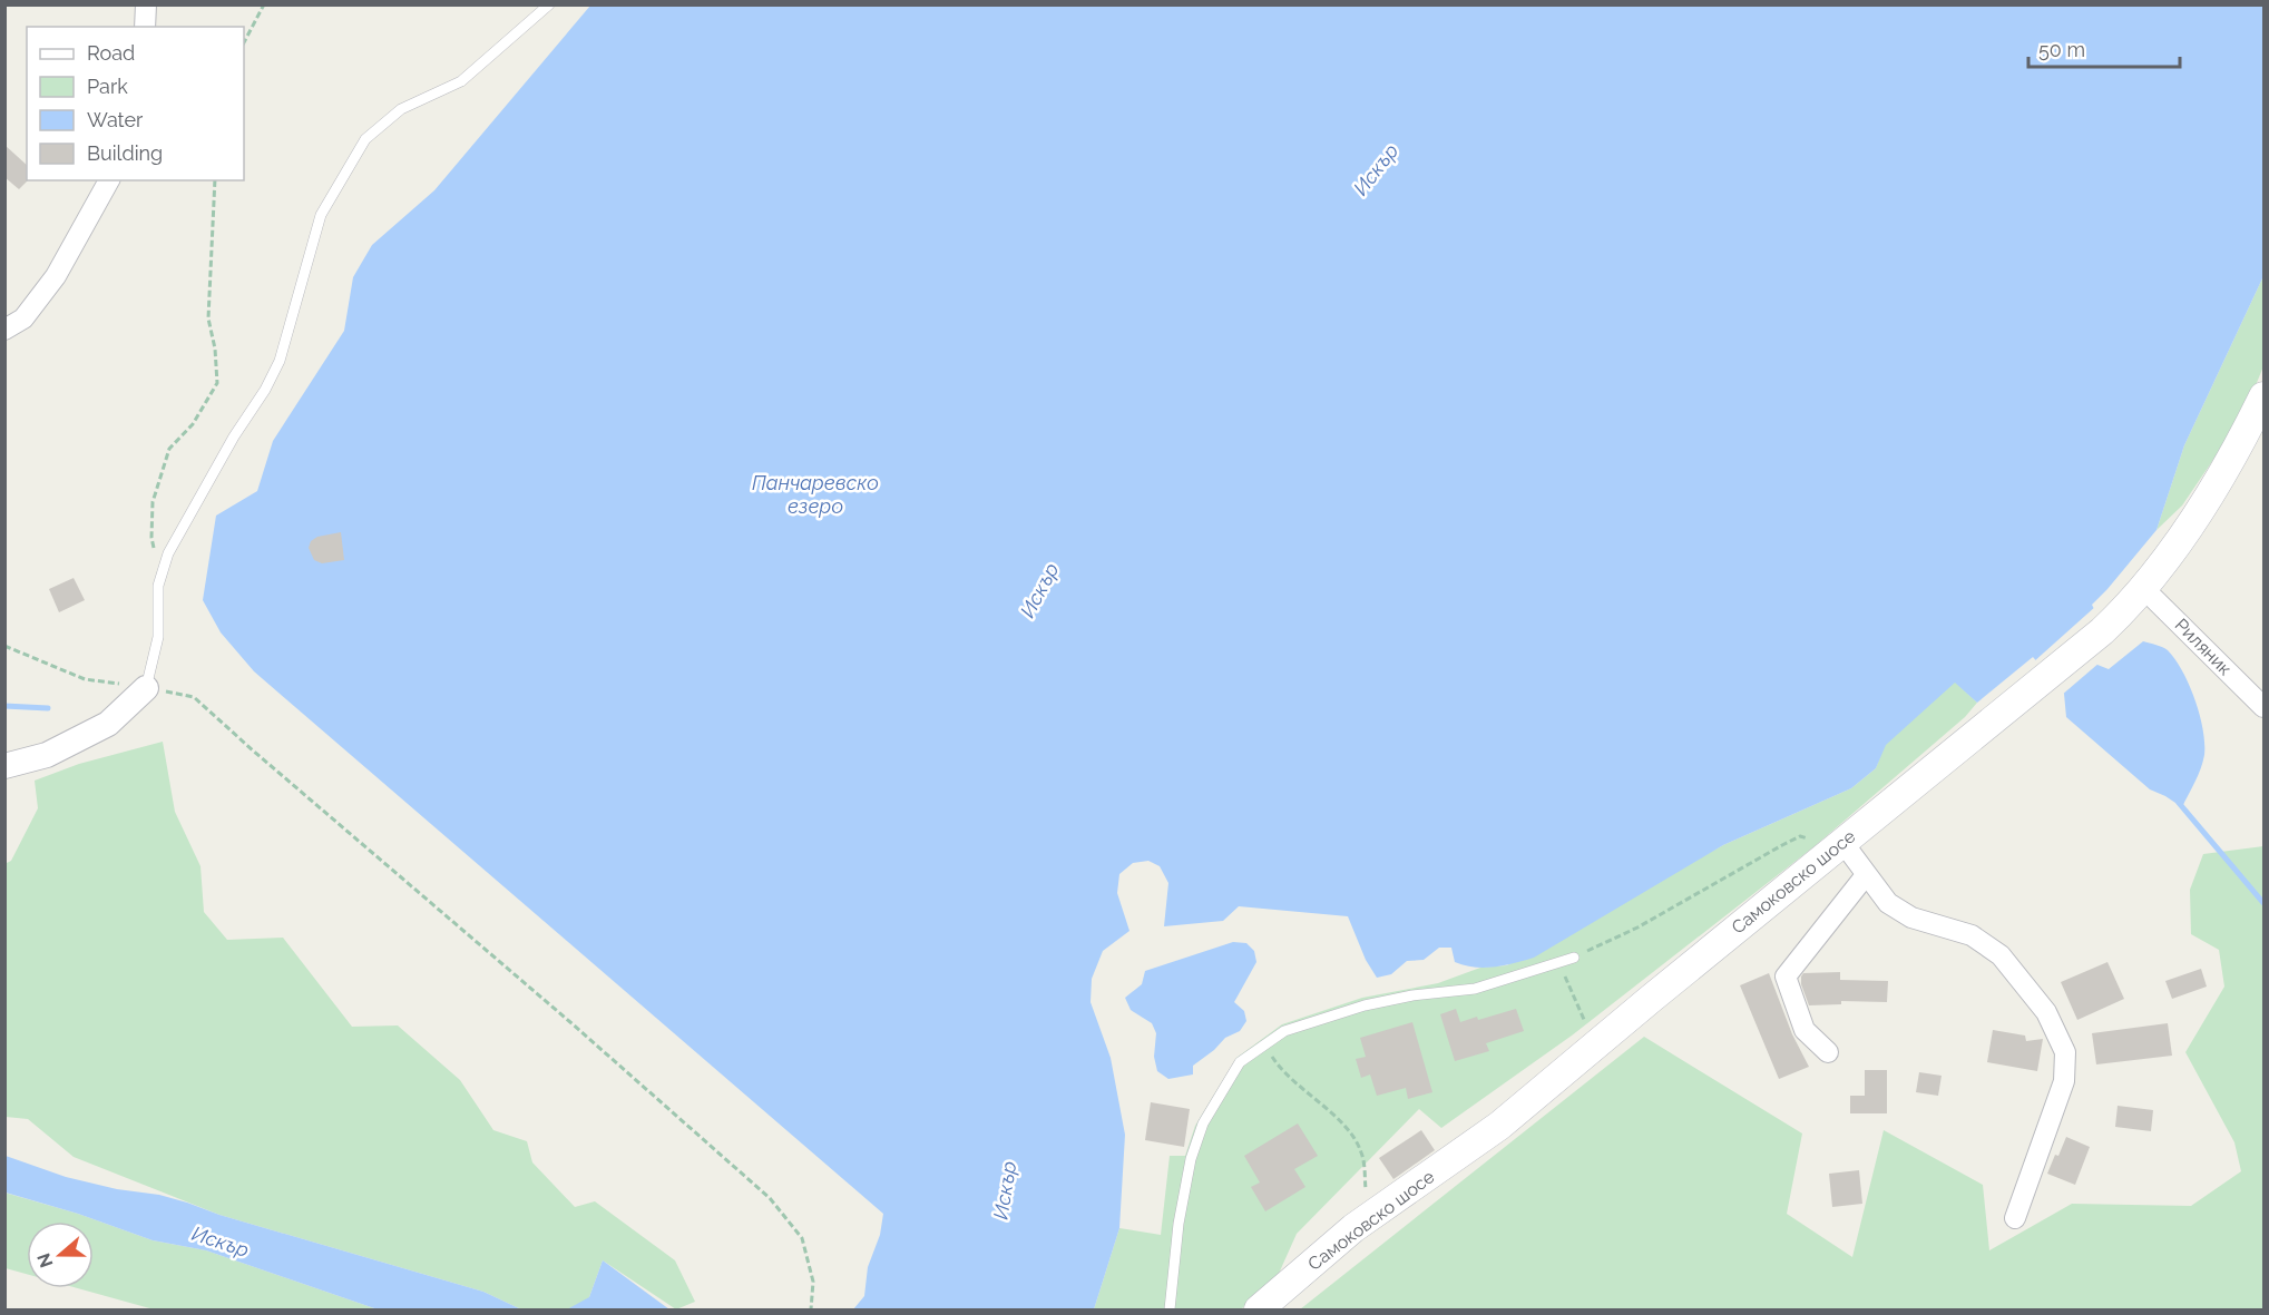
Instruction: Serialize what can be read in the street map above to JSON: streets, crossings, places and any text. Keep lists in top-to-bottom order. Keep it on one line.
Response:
{"streets":{"main road":["Самоковско шосе"],"street":["Риляник"]},"crossings":[["Риляник","Самоковско шосе"]],"water":["Искър","Панчаревско езеро"],"legend":["Road","Park","Water","Building"],"scale_bar":"50 m","north":"left"}
